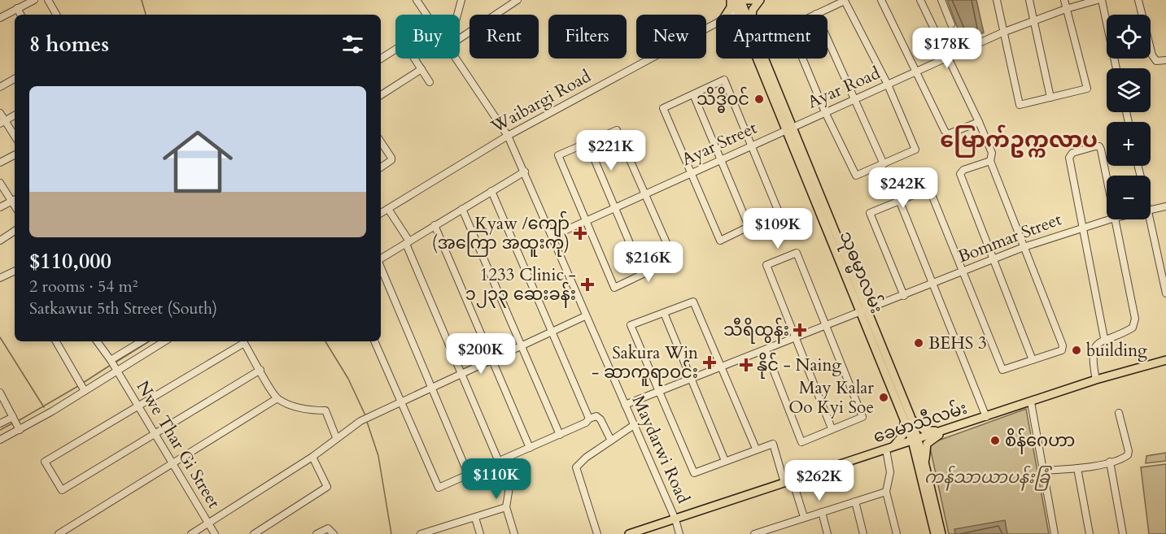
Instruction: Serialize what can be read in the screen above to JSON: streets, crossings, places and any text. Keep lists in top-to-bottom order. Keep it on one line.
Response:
{"streets":{"main road":["သုဓမ္မာလမ်း","ခေမာသီလမ်း"],"street":["Ayar Road","Waibargi Road","Ayar Street","Bommar Street","Nwe Thar Gi Street","Maydarwi Road"]},"crossings":[["Ayar Road","Ayar Street"],["Ayar Road","သုဓမ္မာလမ်း"],["Waibargi Road","သုဓမ္မာလမ်း"],["Waibargi Road","Maydarwi Road"],["Ayar Street","သုဓမ္မာလမ်း"],["Ayar Street","Maydarwi Road"],["Bommar Street","သုဓမ္မာလမ်း"],["Bommar Street","Maydarwi Road"],["သုဓမ္မာလမ်း","ခေမာသီလမ်း"],["ခေမာသီလမ်း","Maydarwi Road"]],"districts":["မြောက်‌ဥက္ကလာပ"],"parks":["ကန်သာယာပန်းခြံ"],"places":{"other":["သိဒ္ဓိဝင်","BEHS 3","building","May Kalar Oo Kyi Soe","စိန်ဂေဟာ"],"health":["Kyaw /ကျော် (အကြော အထူးကု)","1233 Clinic - ၁၂၃၃ ဆေးခန်း","သီရိထွန်း","Sakura Win - ဆာကူရာဝင်း","နိုင် - Naing"]},"page":{"map_buttons":["+","−"],"chip":["Buy","Rent","Filters","New","Apartment"],"heading":"8 homes","price":["$178K","$221K","$242K","$109K","$216K","$200K","$110K","$262K"],"list":[{"name":"$110,000","note":"2 rooms · 54 m² · Satkawut 5th Street (South)"}]}}
